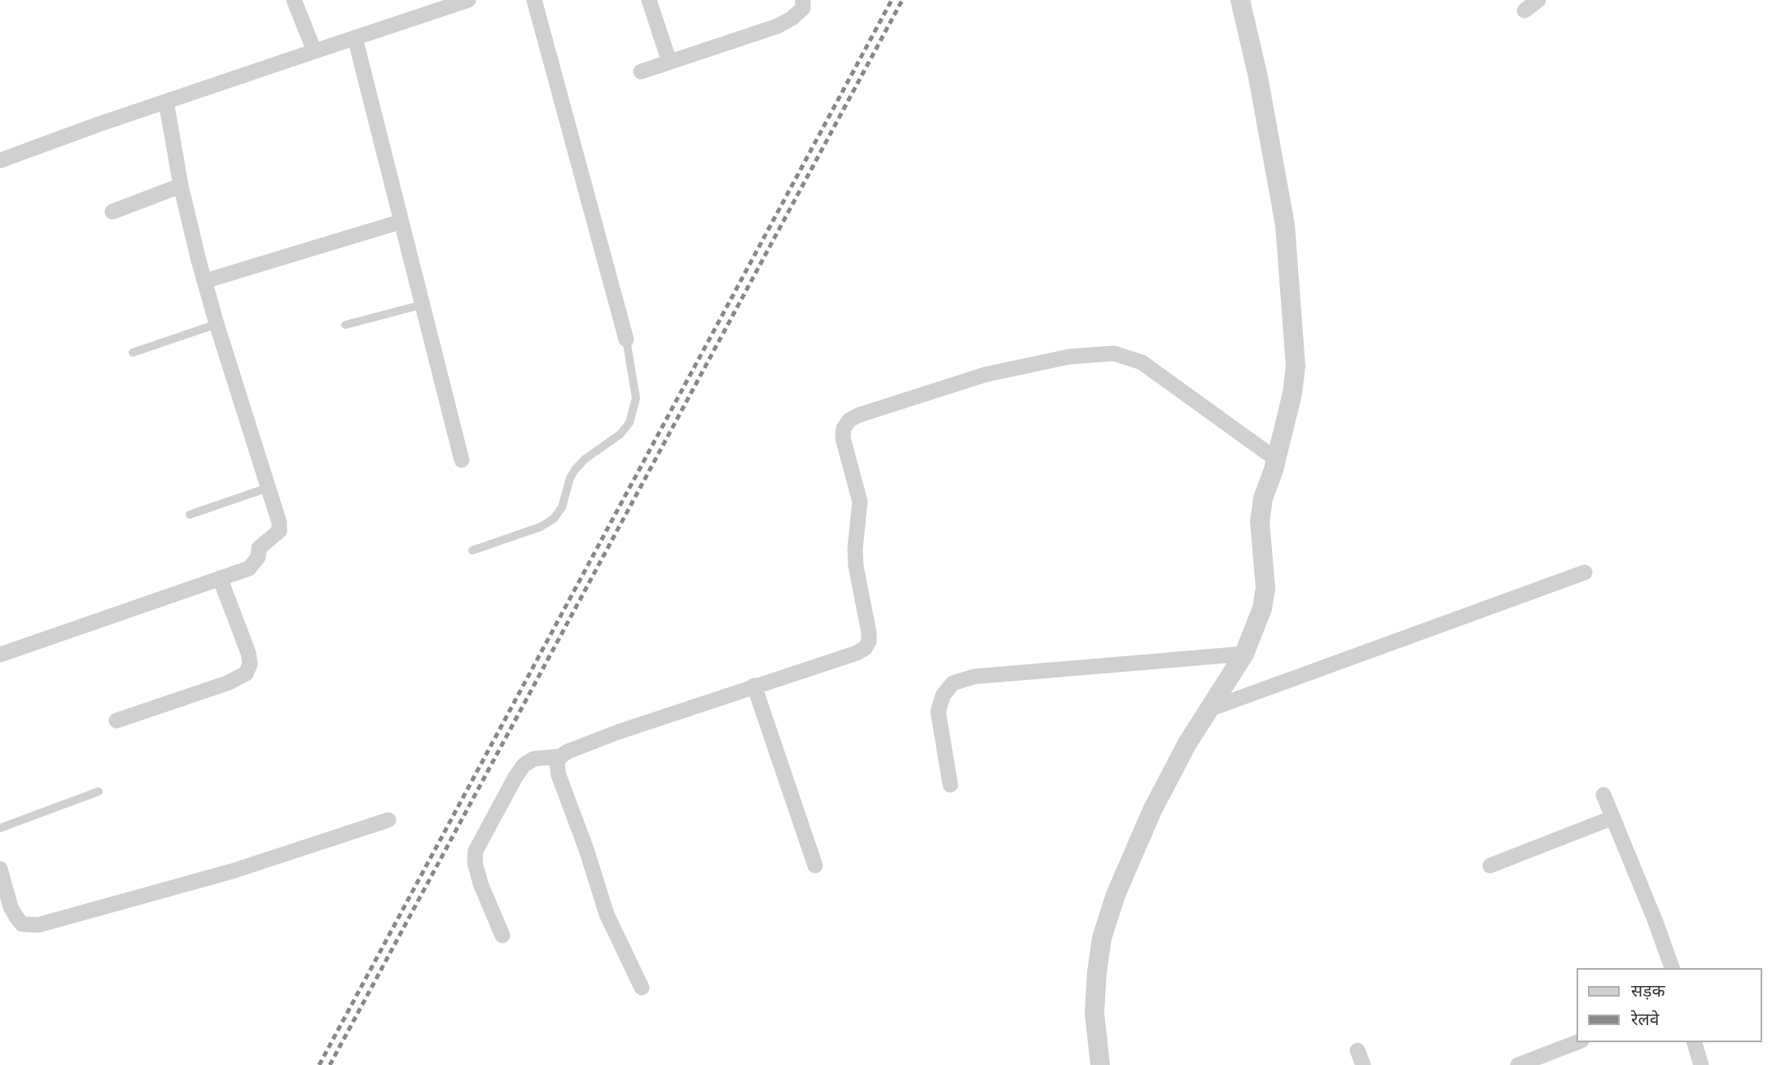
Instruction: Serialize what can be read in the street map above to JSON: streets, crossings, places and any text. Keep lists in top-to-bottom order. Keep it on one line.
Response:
{"legend":["सड़क","रेलवे"]}
